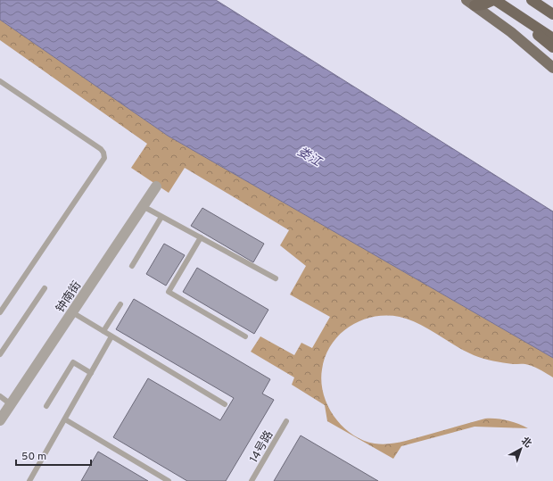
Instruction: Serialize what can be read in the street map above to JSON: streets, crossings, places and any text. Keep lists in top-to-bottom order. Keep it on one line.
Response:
{"streets":{"street":["钟南街"],"lane":["14号路"]},"water":["娄江"],"scale_bar":"50 m","north":"top right"}
